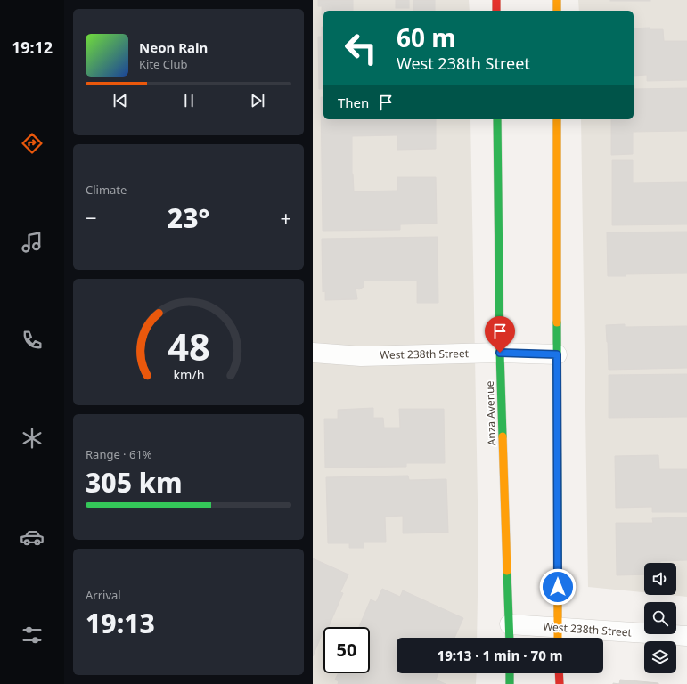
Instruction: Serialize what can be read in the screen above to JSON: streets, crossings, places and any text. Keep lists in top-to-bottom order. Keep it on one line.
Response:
{"streets":{"main road":["Anza Avenue"],"street":["West 238th Street"]},"crossings":[["West 238th Street","Anza Avenue"]],"page":{"tabs":"19:12","turn":["60 m","West 238th Street"],"song":["Neon Rain","Kite Club"],"then":"Then","tile":["Climate",["Range · 61%","305 km"],["Arrival","19:13"]],"heat":["−","23°","+"],"limit":"50","trip":"19:13 · 1 min · 70 m","gauge":["48","km/h"]}}
